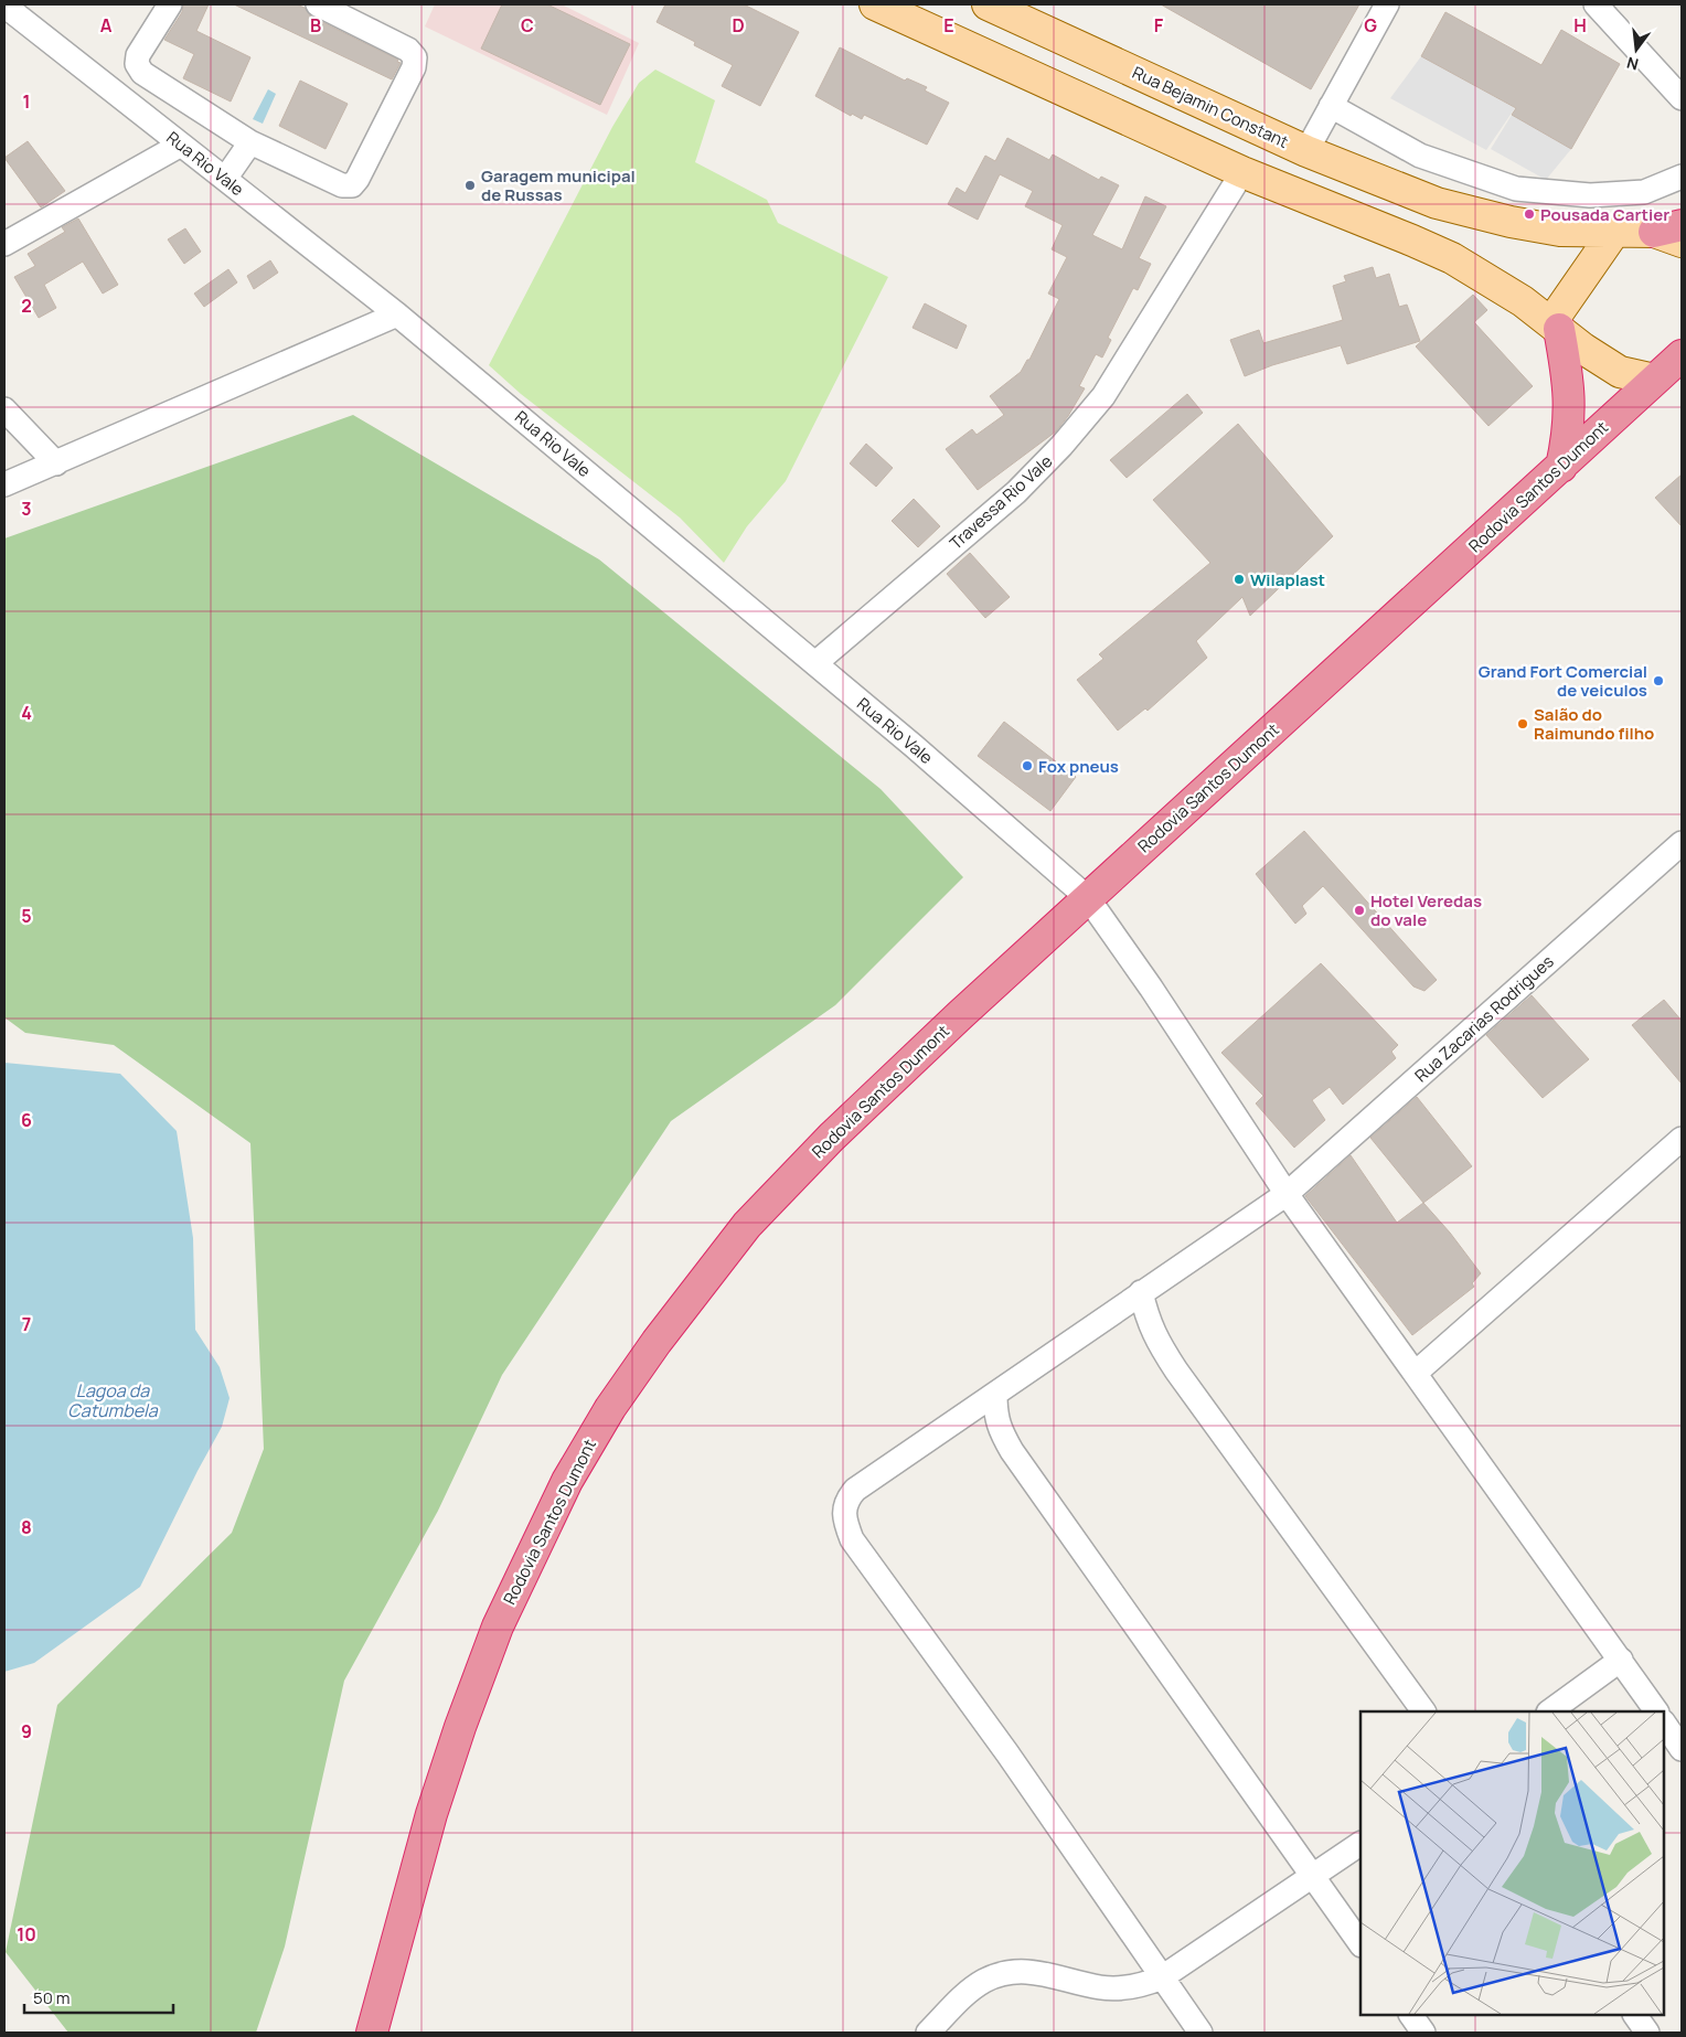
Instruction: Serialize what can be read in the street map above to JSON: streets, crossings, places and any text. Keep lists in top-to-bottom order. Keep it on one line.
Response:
{"streets":{"highway":["Rodovia Santos Dumont"],"main road":["Rua Bejamin Constant"],"street":["Rua Rio Vale","Travessa Rio Vale","Rua Zacarias Rodrigues"]},"crossings":[["Rua Rio Vale","Rodovia Santos Dumont"],["Rua Rio Vale","Travessa Rio Vale"],["Rua Rio Vale","Rua Zacarias Rodrigues"]],"water":["Lagoa da Catumbela"],"places":["Garagem municipal de Russas","Pousada Cartier","Wilaplast","Grand Fort Comercial de veiculos","Salão do Raimundo filho","Fox pneus","Hotel Veredas do vale"],"scale_bar":"50 m","north":"bottom","grid":{"columns":["A","B","C","D","E","F","G","H"],"rows":["1","2","3","4","5","6","7","8","9","10"]}}
